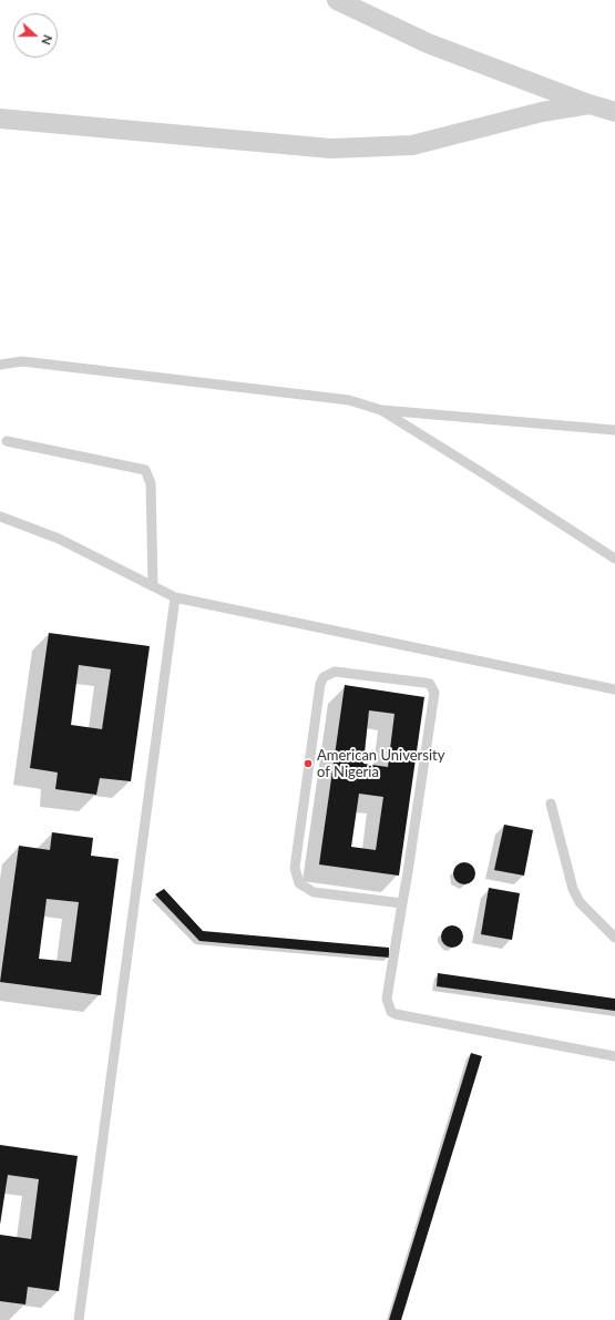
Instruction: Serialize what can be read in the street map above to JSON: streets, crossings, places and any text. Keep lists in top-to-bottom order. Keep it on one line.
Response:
{"places":["American University of Nigeria"],"north":"right"}
